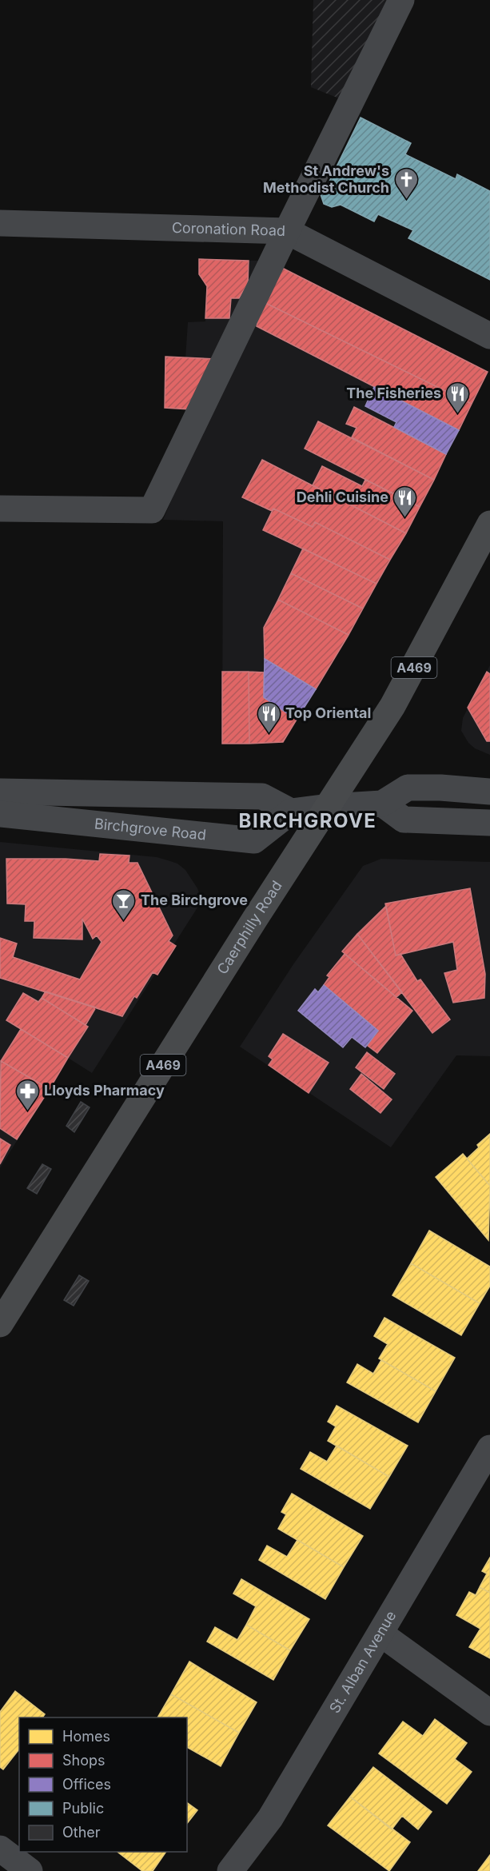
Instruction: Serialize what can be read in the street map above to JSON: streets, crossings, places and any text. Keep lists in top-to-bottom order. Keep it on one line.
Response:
{"streets":{"main road":["A469","Caerphilly Road"],"street":["Coronation Road","Birchgrove Road","St. Alban Avenue"]},"districts":["BIRCHGROVE"],"places":{"church":["St Andrew's Methodist Church"],"restaurant":["The Fisheries","Dehli Cuisine","Top Oriental"],"bar":["The Birchgrove"],"pharmacy":["Lloyds Pharmacy"]},"legend":["Homes","Shops","Offices","Public","Other"]}
